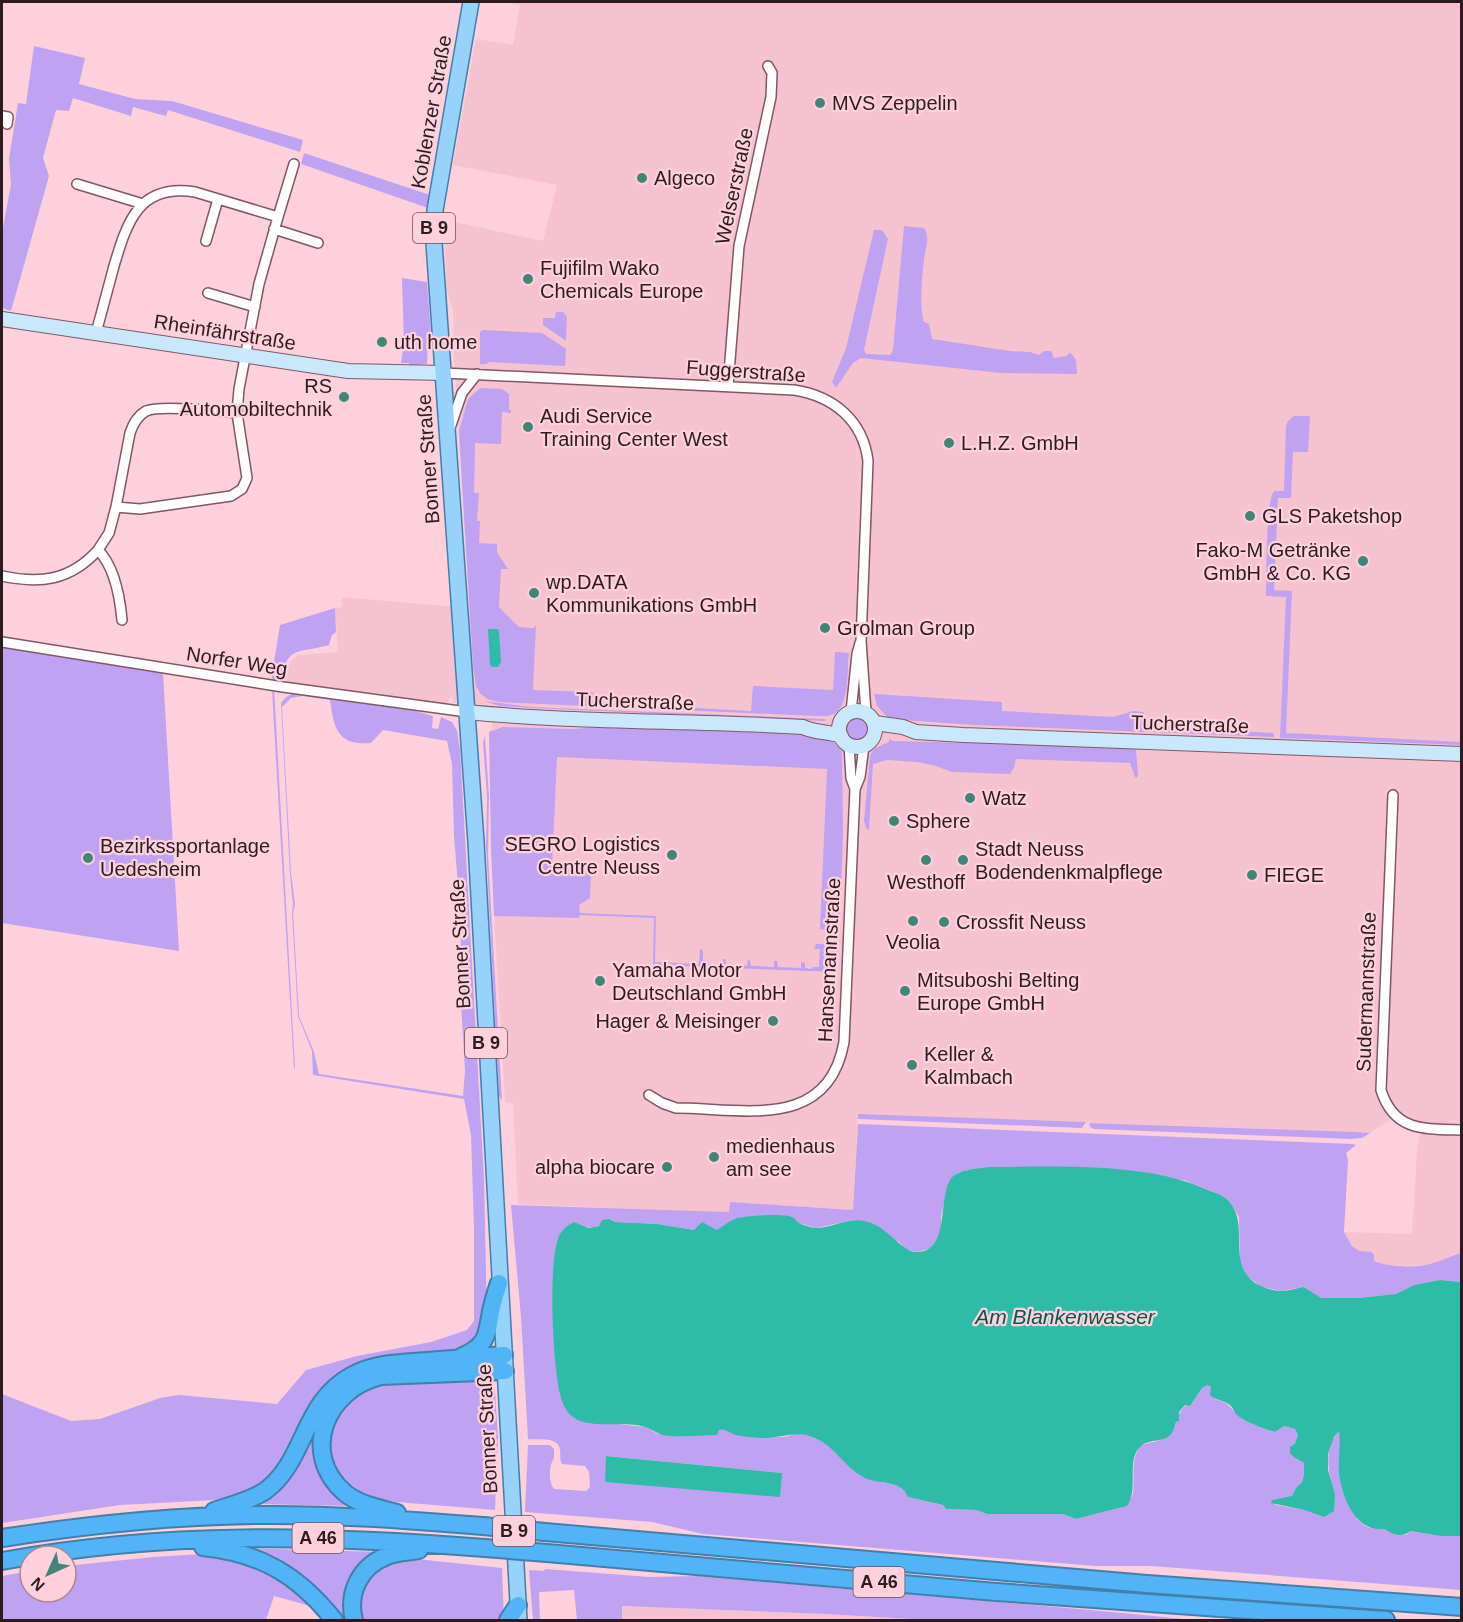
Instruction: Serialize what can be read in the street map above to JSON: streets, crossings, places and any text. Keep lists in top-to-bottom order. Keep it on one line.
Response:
{"streets":{"highway":["A 46"],"main road":["Koblenzer Straße","B 9","Rheinfährstraße","Bonner Straße","Tucherstraße"],"street":["Welserstraße","Fuggerstraße","Norfer Weg","Hansemannstraße","Sudermannstraße"]},"crossings":[["Koblenzer Straße","Rheinfährstraße"],["Koblenzer Straße","Fuggerstraße"],["Koblenzer Straße","Bonner Straße"],["Welserstraße","Fuggerstraße"],["Rheinfährstraße","Fuggerstraße"],["Rheinfährstraße","Bonner Straße"],["Fuggerstraße","Bonner Straße"],["Fuggerstraße","Tucherstraße"],["Fuggerstraße","Hansemannstraße"],["Bonner Straße","Norfer Weg"],["Bonner Straße","Tucherstraße"],["Norfer Weg","Tucherstraße"],["Tucherstraße","Hansemannstraße"]],"water":["Am Blankenwasser"],"places":["MVS Zeppelin","Algeco","Fujifilm Wako Chemicals Europe","uth home","RS Automobiltechnik","Audi Service Training Center West","L.H.Z. GmbH","GLS Paketshop","Fako-M Getränke GmbH & Co. KG","wp.DATA Kommunikations GmbH","Grolman Group","Watz","Sphere","SEGRO Logistics Centre Neuss","Bezirkssportanlage Uedesheim","Westhoff","Stadt Neuss Bodendenkmalpflege","FIEGE","Veolia","Crossfit Neuss","Yamaha Motor Deutschland GmbH","Mitsuboshi Belting Europe GmbH","Hager & Meisinger","Keller & Kalmbach","medienhaus am see","alpha biocare"],"north":"bottom left"}
